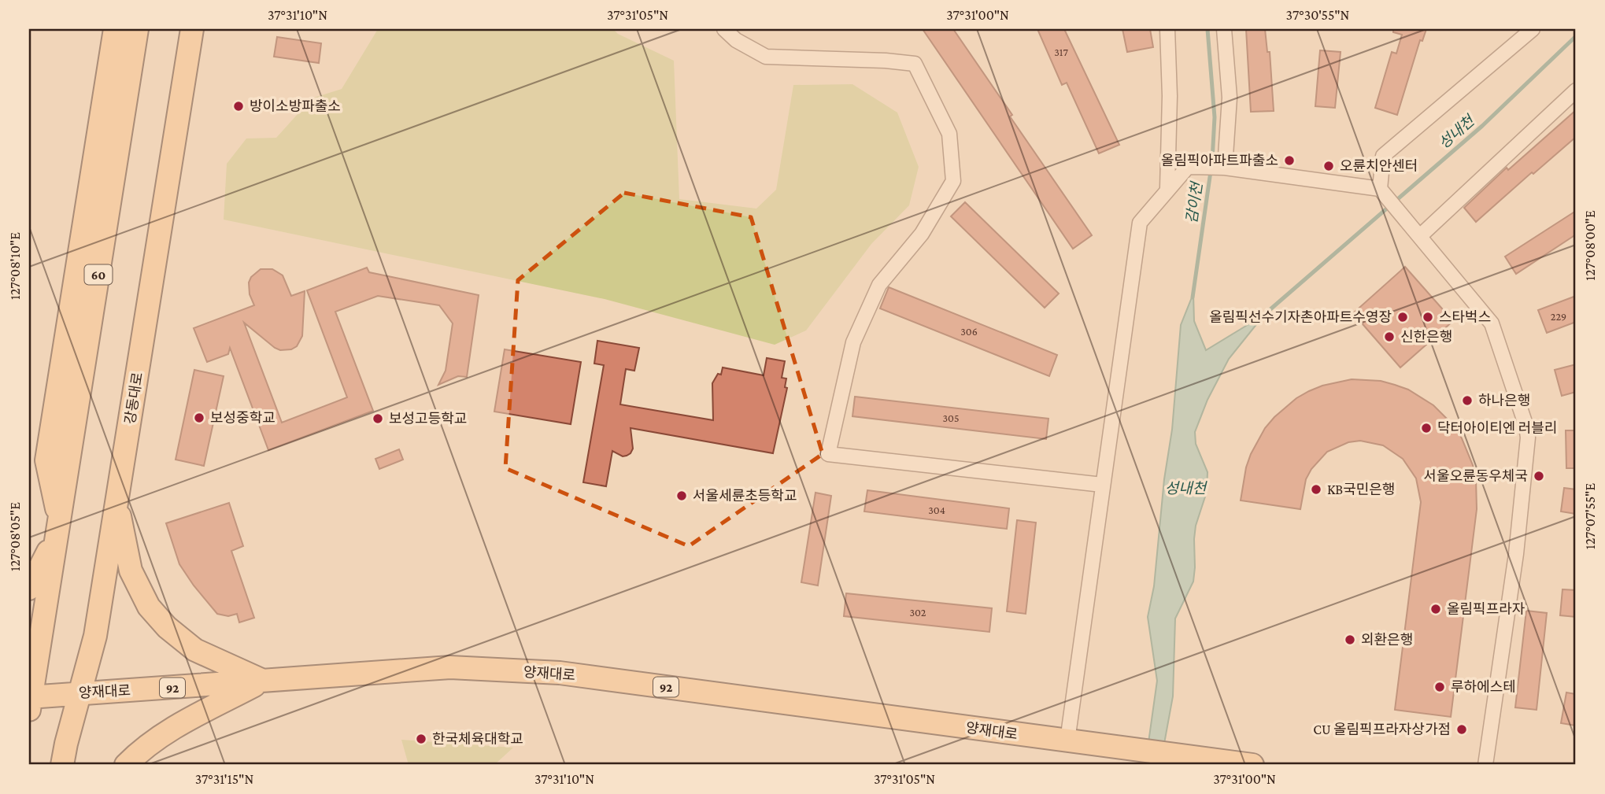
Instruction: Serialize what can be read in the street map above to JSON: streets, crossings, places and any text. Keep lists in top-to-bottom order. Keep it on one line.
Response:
{"streets":{"main road":["60","강동대로","양재대로","92"]},"crossings":[["60","양재대로"],["강동대로","양재대로"],["양재대로","92"]],"water":["성내천","감이천"],"places":["방이소방파출소","올림픽아파트파출소","오륜치안센터","올림픽선수기자촌아파트수영장","스타벅스","신한은행","하나은행","보성중학교","보성고등학교","닥터아이티엔 러블리","서울오륜동우체국","KB국민은행","서울세륜초등학교","올림픽프라자","외환은행","루하에스테","CU 올림픽프라자상가점","한국체육대학교"],"house_numbers":["317","229","306","305","304","302"],"coordinates":["37°31'10\"N","37°31'05\"N","37°31'00\"N","37°30'55\"N","127°08'00\"E","127°08'10\"E","127°07'55\"E","127°08'05\"E","37°31'15\"N"]}
